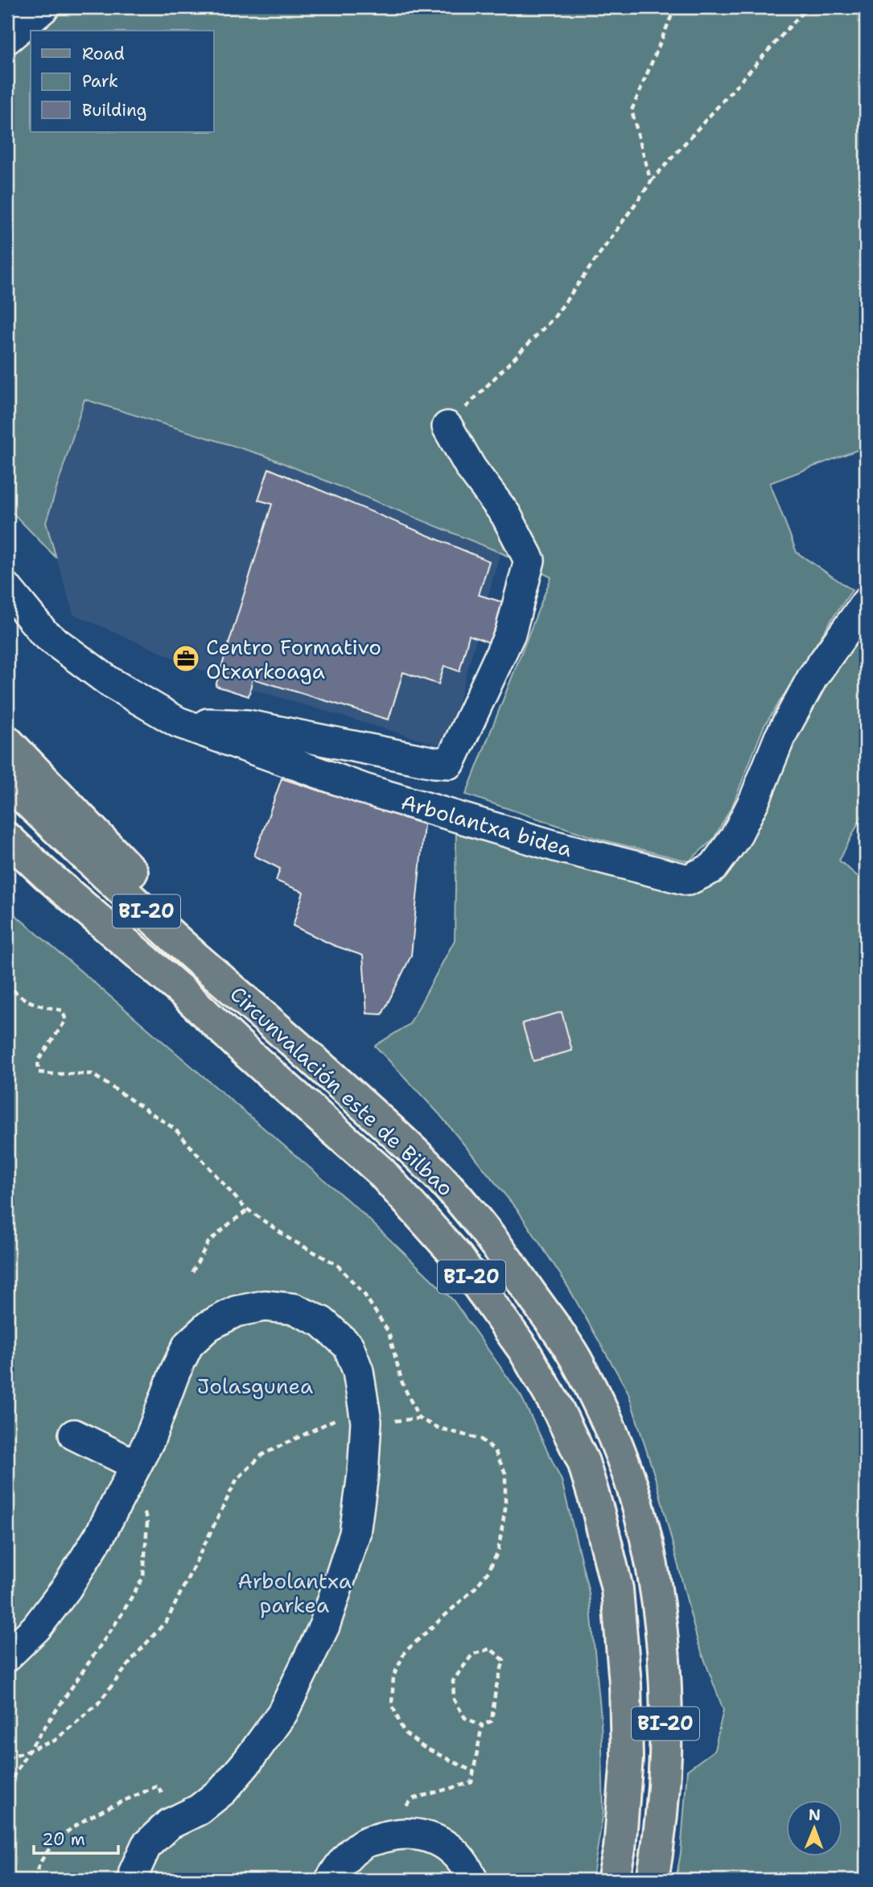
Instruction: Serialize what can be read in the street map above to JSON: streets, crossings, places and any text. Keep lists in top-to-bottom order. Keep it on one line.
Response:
{"streets":{"main road":["BI-20","Circunvalación este de Bilbao"],"street":["Arbolantxa bidea"]},"parks":["Jolasgunea","Arbolantxa parkea"],"places":{"office":["Centro Formativo Otxarkoaga"]},"legend":["Road","Park","Building"],"scale_bar":"20 m","north":"top"}
